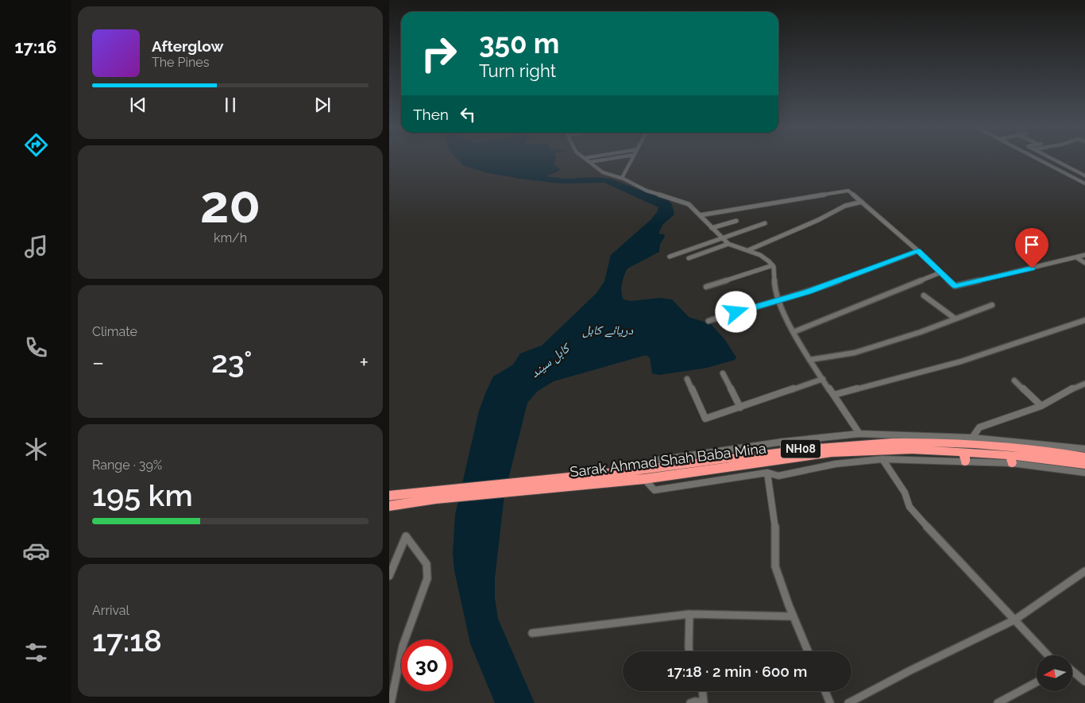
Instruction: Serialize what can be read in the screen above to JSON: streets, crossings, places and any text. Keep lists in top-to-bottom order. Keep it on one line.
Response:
{"streets":{"highway":["NH08","Sarak Ahmad Shah Baba Mina"]},"crossings":[["NH08","Sarak Ahmad Shah Baba Mina"]],"water":["دریائے کابل","کابل سيند"],"north":"left","page":{"tabs":"17:16","turn":["350 m","Turn right"],"song":["Afterglow","The Pines"],"then":"Then","tile":[["20","km/h"],"Climate",["Range · 39%","195 km"],["Arrival","17:18"]],"heat":["−","23°","+"],"limit":"30","trip":"17:18 · 2 min · 600 m"}}
